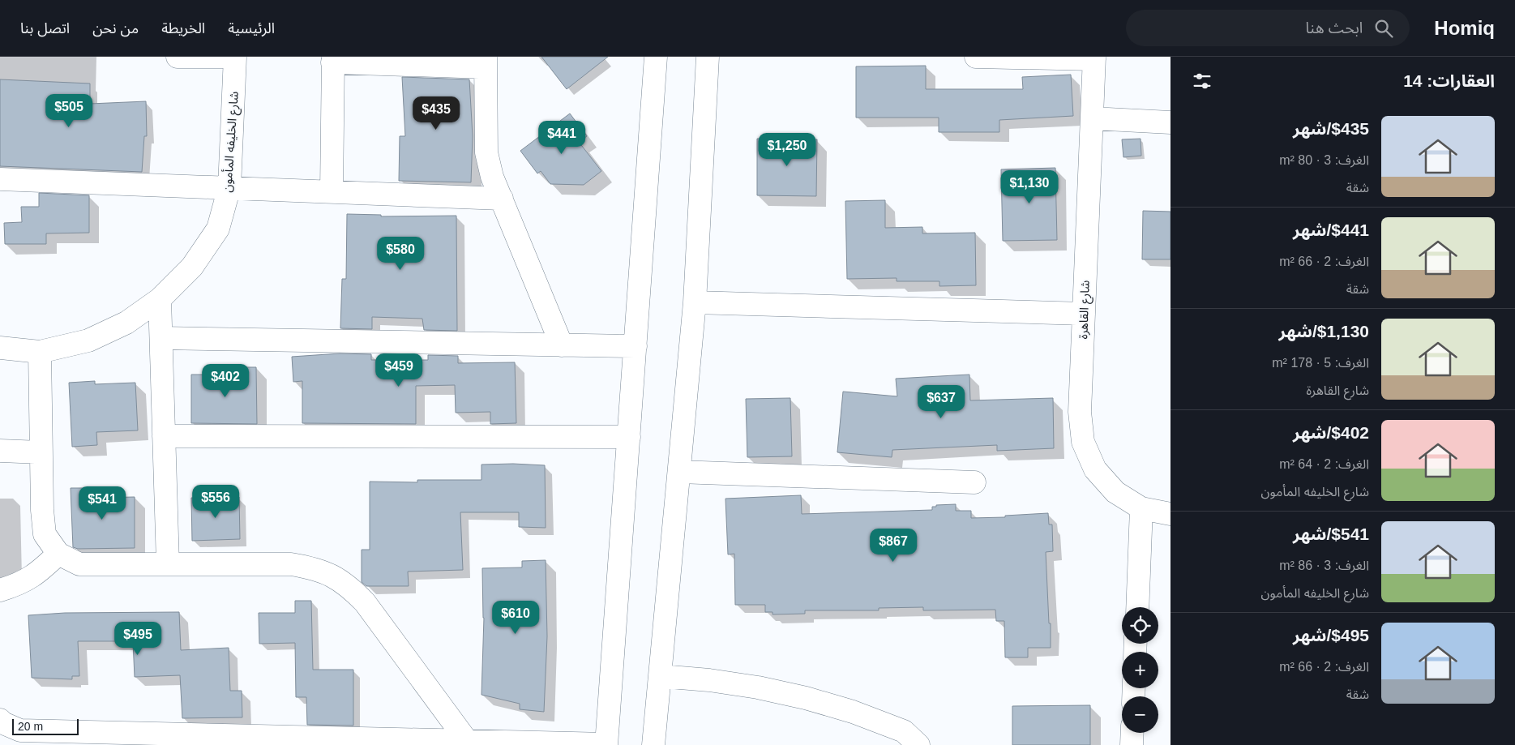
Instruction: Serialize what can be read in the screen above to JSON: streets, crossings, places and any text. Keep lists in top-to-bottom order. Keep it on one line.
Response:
{"streets":{"street":["شارع الخليفه المأمون","شارع القاهرة"]},"scale_bar":"20 m","page":{"header":"Homiq","search":"ابحث هنا","nav":["الرئيسية","الخريطة","من نحن","اتصل بنا"],"heading":"العقارات: 14","price":["$505","$435","$441","$1,250","$1,130","$580","$459","$402","$637","$556","$541","$867","$610","$495"],"list":[{"name":"$435/شهر","note":"الغرف: 3 · 80 m² · شقة"},{"name":"$441/شهر","note":"الغرف: 2 · 66 m² · شقة"},{"name":"$1,130/شهر","note":"الغرف: 5 · 178 m² · شارع القاهرة"},{"name":"$402/شهر","note":"الغرف: 2 · 64 m² · شارع الخليفه المأمون"},{"name":"$541/شهر","note":"الغرف: 3 · 86 m² · شارع الخليفه المأمون"},{"name":"$495/شهر","note":"الغرف: 2 · 66 m² · شقة"}],"map_buttons":["+","−"],"scale":"20 m"}}
